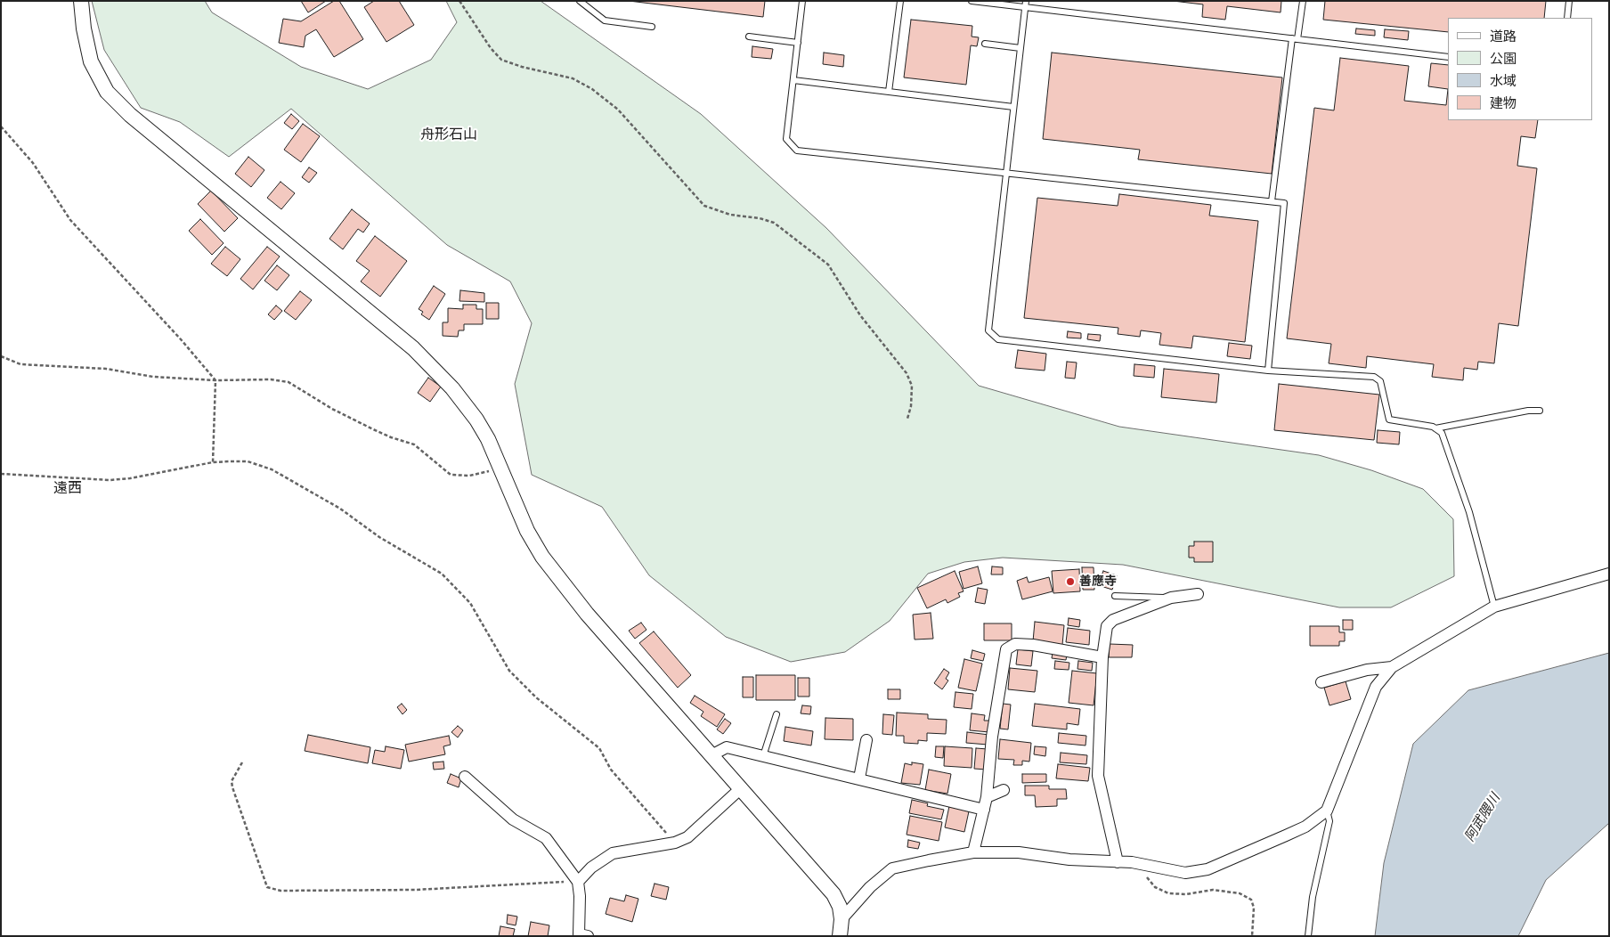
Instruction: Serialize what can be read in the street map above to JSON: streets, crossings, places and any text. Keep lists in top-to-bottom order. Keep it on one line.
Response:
{"districts":["舟形石山","遠西"],"water":["阿武隈川"],"places":["善應寺"],"legend":["道路","公園","水域","建物"]}
